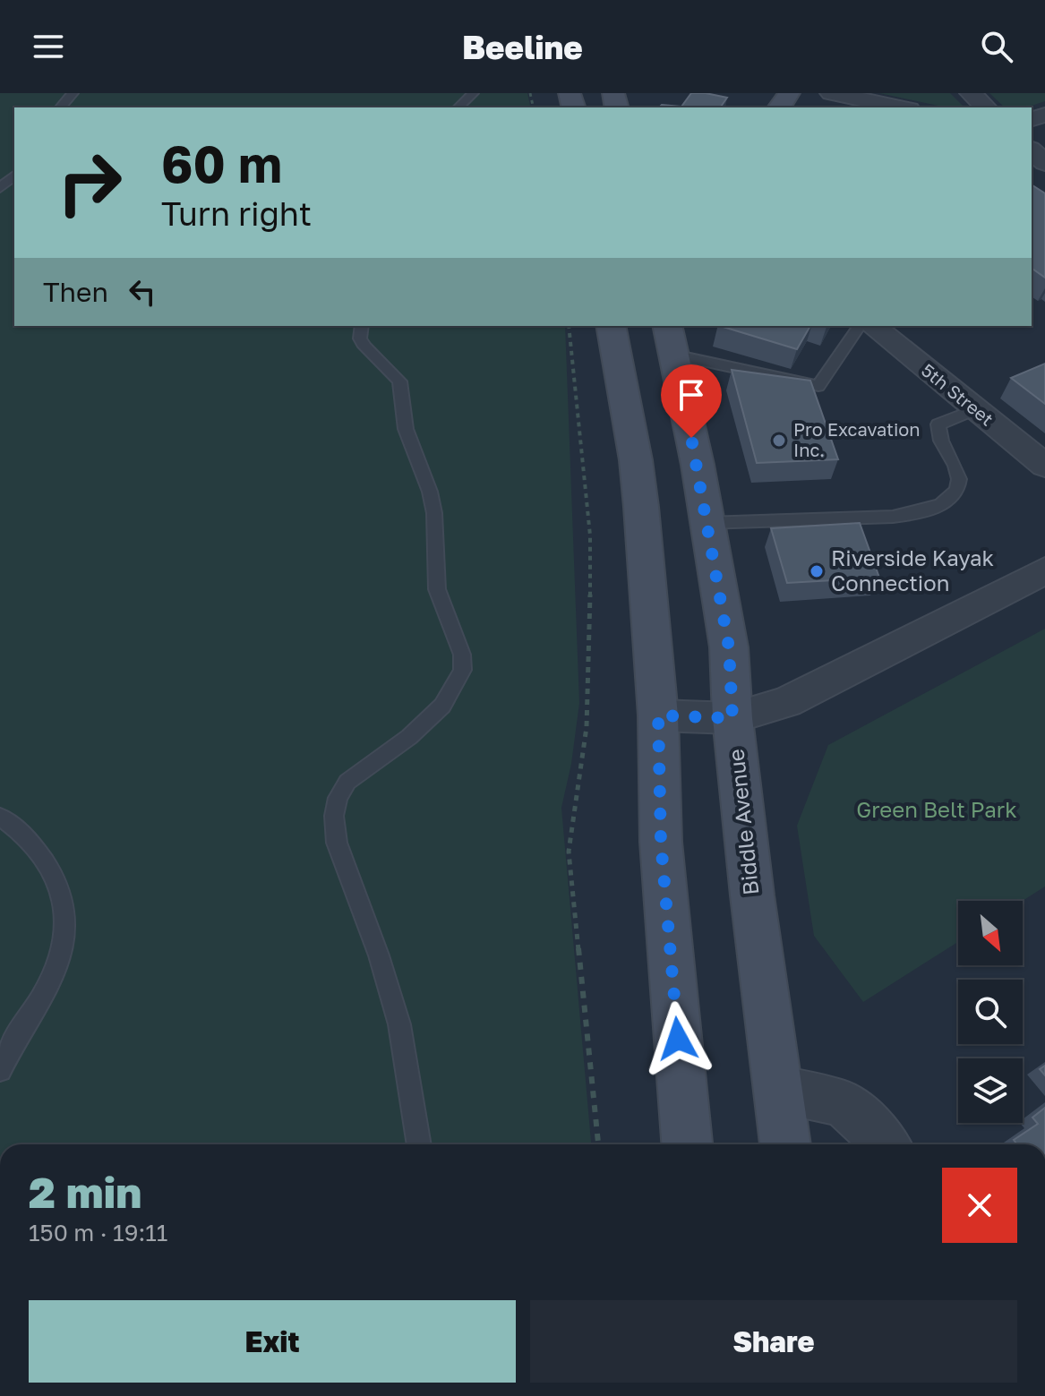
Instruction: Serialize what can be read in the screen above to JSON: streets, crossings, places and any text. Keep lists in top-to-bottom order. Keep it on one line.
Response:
{"streets":{"main road":["Biddle Avenue"],"street":["5th Street"]},"parks":["Green Belt Park"],"places":["Pro Excavation Inc.","Riverside Kayak Connection"],"north":"bottom right","page":{"header":"Beeline","turn":["60 m","Turn right"],"then":"Then","heading":["2 min","150 m · 19:11"],"buttons":["Exit","Share"]}}
